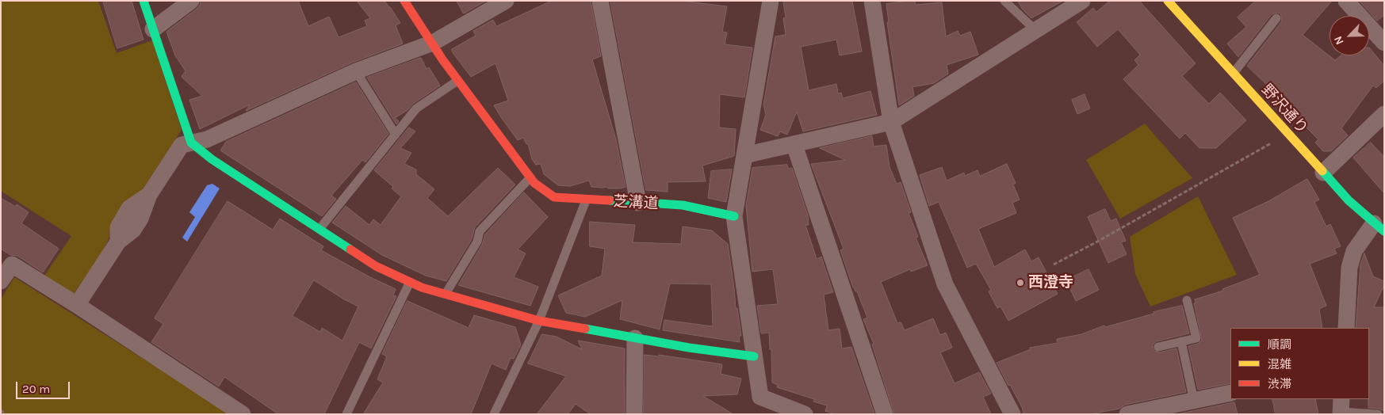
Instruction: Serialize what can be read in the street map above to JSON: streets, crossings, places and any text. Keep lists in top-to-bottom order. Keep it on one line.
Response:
{"streets":{"street":["野沢通り","芝溝道"]},"places":["西澄寺"],"legend":["順調","混雑","渋滞"],"scale_bar":"20 m","north":"bottom left"}
